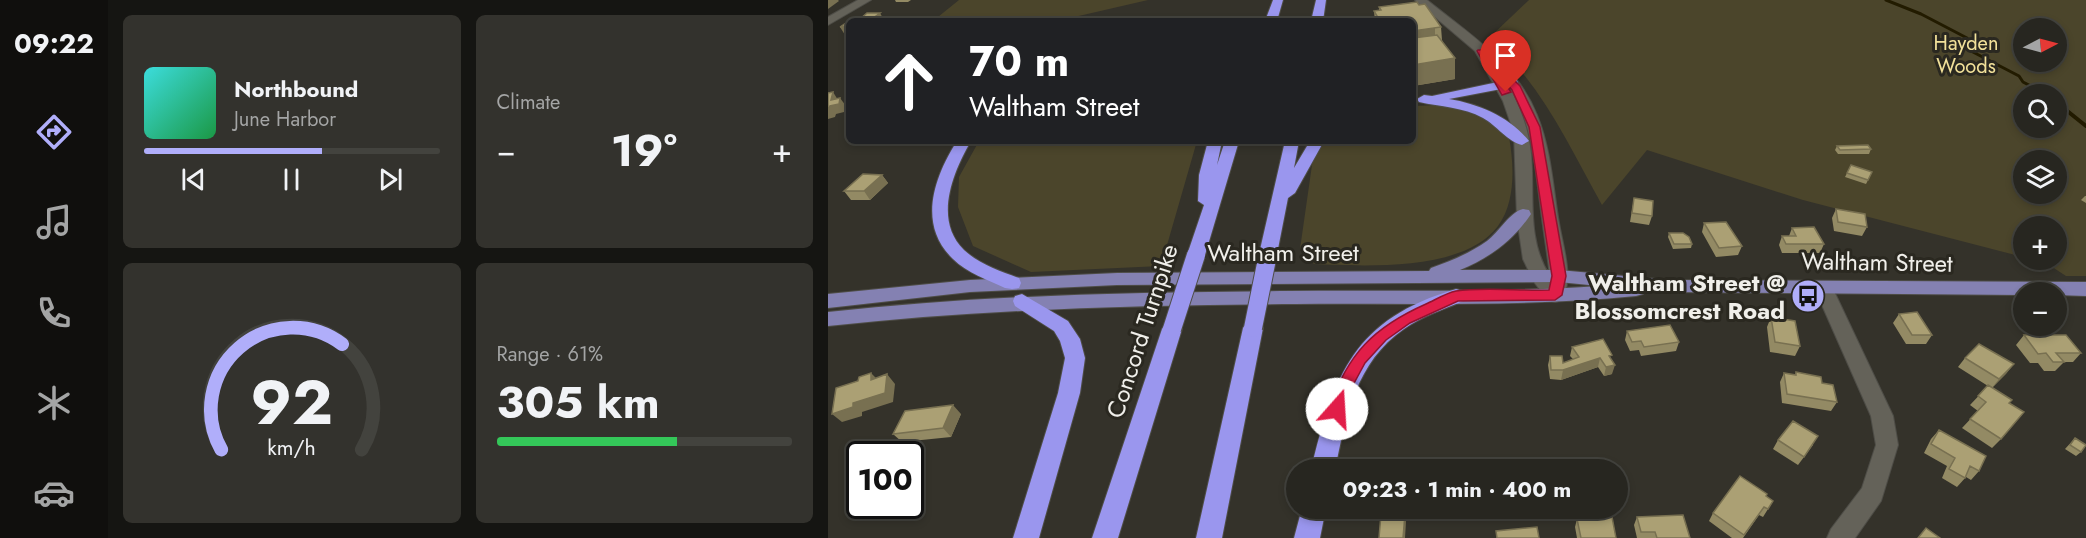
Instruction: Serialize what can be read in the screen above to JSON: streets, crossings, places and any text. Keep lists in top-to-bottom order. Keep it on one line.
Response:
{"streets":{"highway":["Concord Turnpike"],"main road":["Waltham Street"]},"parks":["Hayden Woods"],"places":{"bus stop":["Waltham Street @ Blossomcrest Road"]},"north":"right","page":{"tabs":"09:22","tile":["Climate",["Range · 61%","305 km"]],"map_buttons":["+","−"],"turn":["70 m","Waltham Street"],"song":["Northbound","June Harbor"],"heat":["−","19°","+"],"limit":"100","trip":"09:23 · 1 min · 400 m","gauge":["92","km/h"]}}
